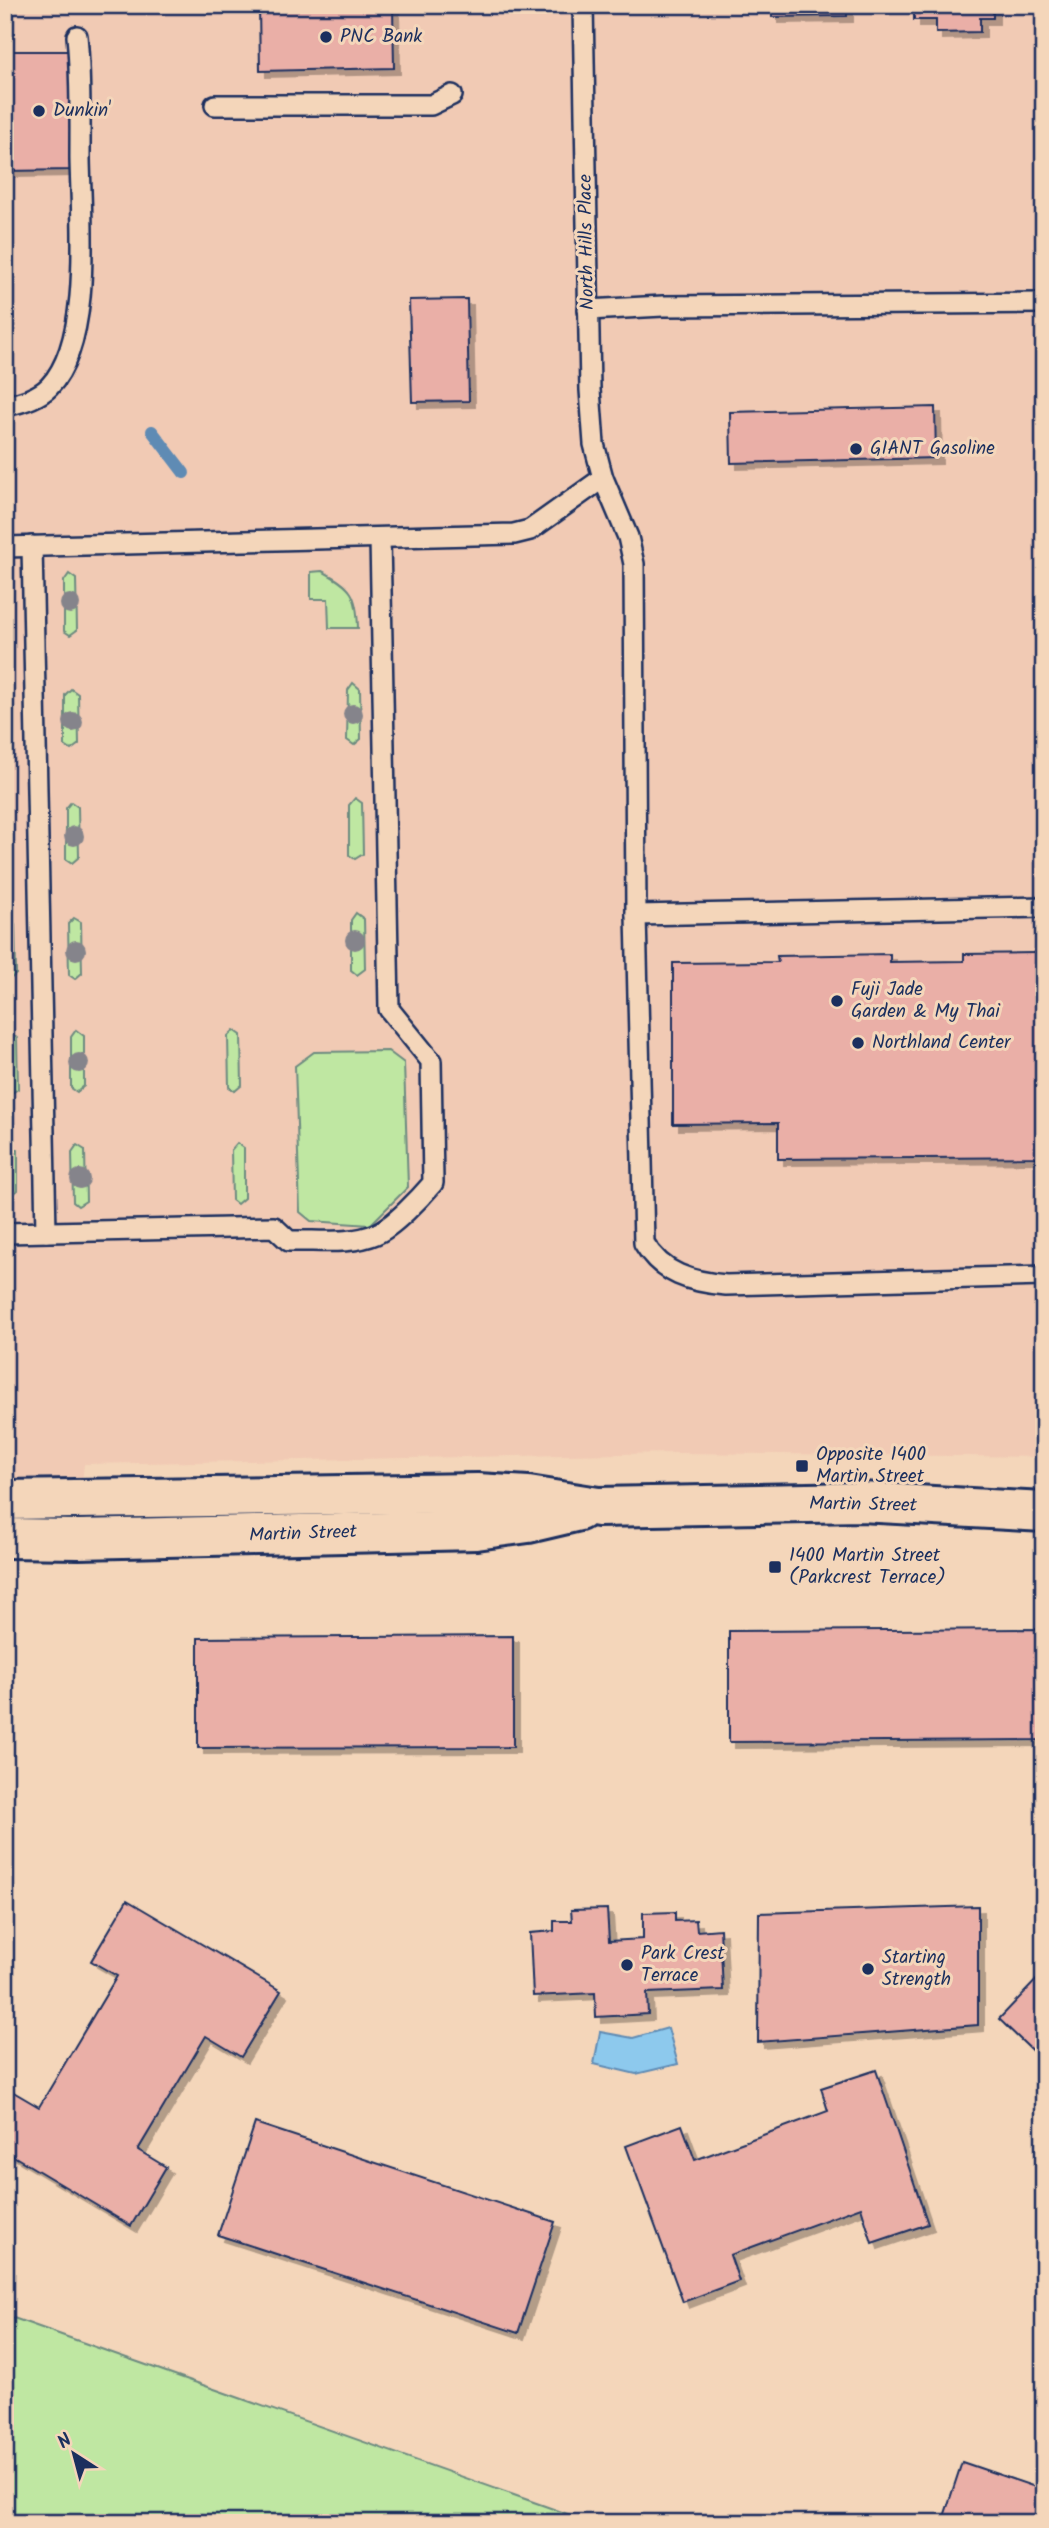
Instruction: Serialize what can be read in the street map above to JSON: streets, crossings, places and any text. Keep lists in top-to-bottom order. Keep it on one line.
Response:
{"streets":{"street":["Martin Street"],"lane":["North Hills Place"]},"places":{"other":["PNC Bank","Dunkin'","GIANT Gasoline","Fuji Jade Garden & My Thai","Northland Center","Park Crest Terrace","Starting Strength"],"transit":["Opposite 1400 Martin Street","1400 Martin Street (Parkcrest Terrace)"]},"north":"top left"}
